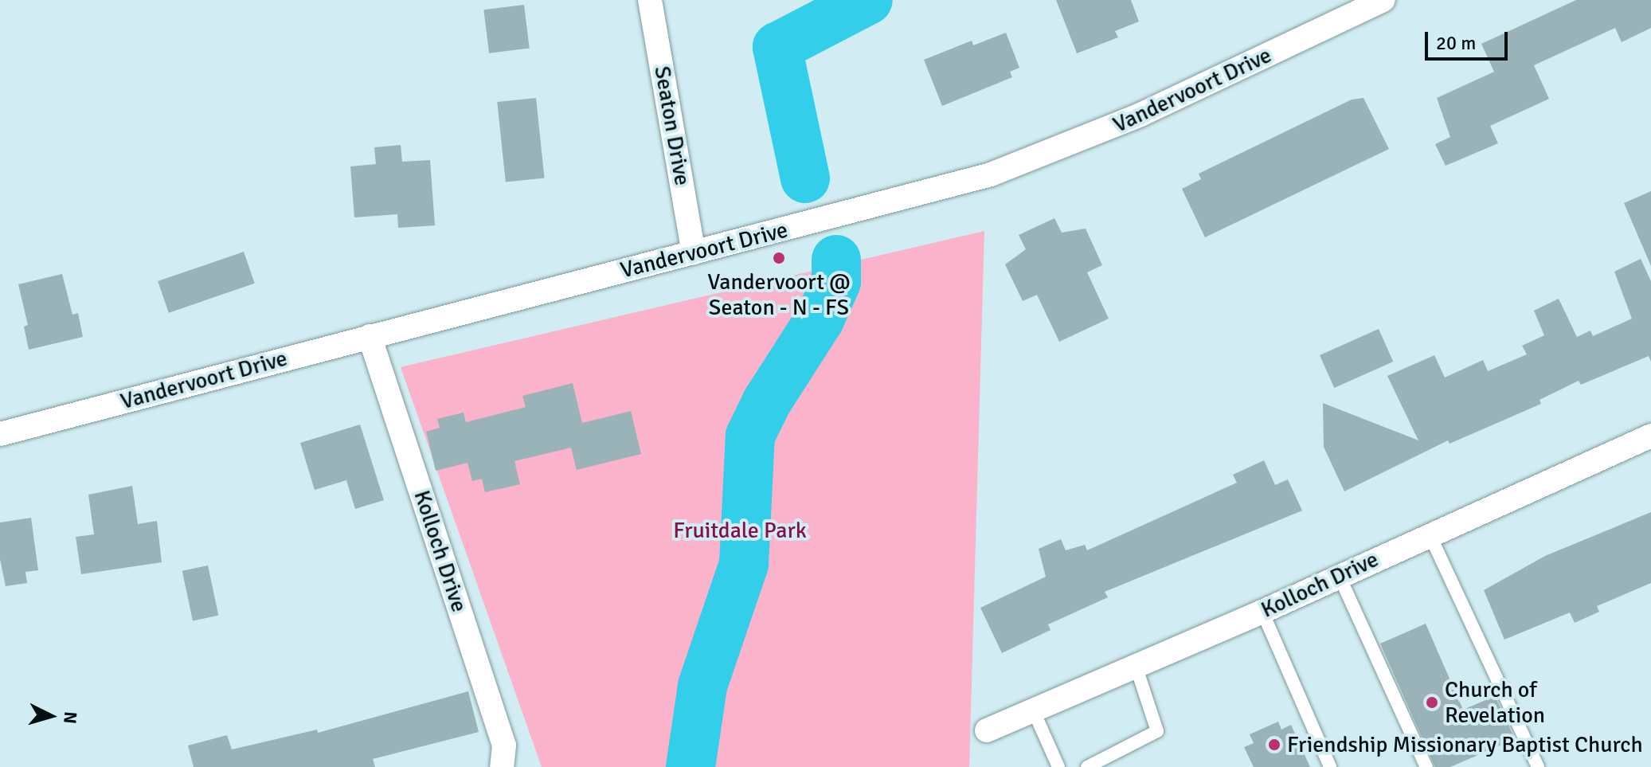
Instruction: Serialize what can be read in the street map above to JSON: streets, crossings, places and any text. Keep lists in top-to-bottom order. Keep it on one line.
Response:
{"streets":{"street":["Vandervoort Drive","Seaton Drive","Kolloch Drive"]},"crossings":[["Vandervoort Drive","Seaton Drive"],["Vandervoort Drive","Kolloch Drive"]],"parks":["Fruitdale Park"],"places":["Vandervoort @ Seaton - N - FS","Church of Revelation","Friendship Missionary Baptist Church"],"scale_bar":"20 m","north":"right"}
